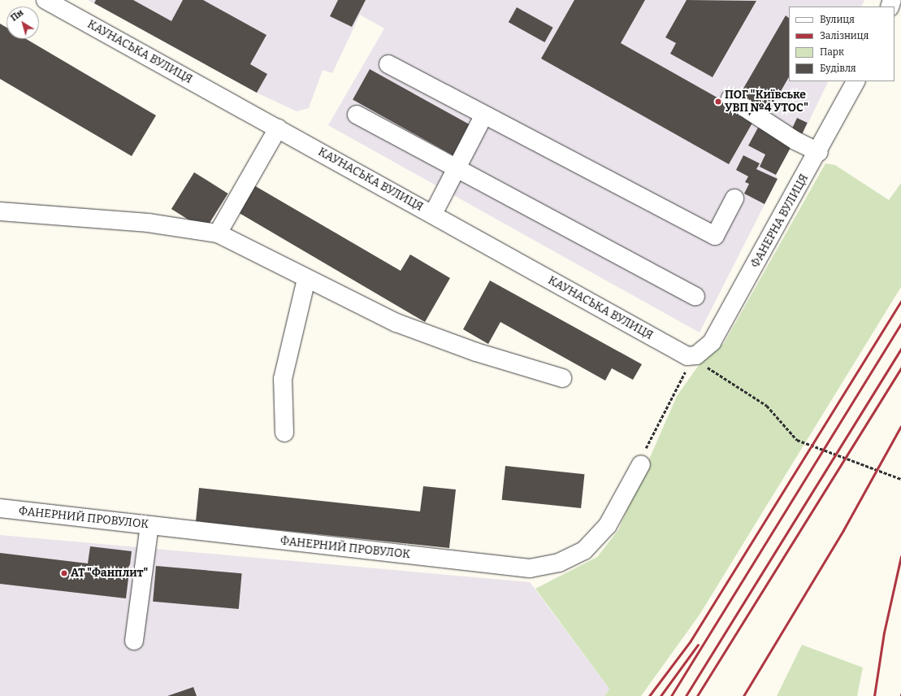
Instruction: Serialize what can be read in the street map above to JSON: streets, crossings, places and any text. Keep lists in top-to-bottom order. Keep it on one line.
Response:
{"streets":{"street":["КАУНАСЬКА ВУЛИЦЯ","ФАНЕРНА ВУЛИЦЯ","ФАНЕРНИЙ ПРОВУЛОК"]},"crossings":[["КАУНАСЬКА ВУЛИЦЯ","ФАНЕРНА ВУЛИЦЯ"]],"places":["ПОГ \"Київське УВП №4 УТОС\"","АТ \"Фанплит\""],"legend":["Вулиця","Залізниця","Парк","Будівля"],"north":"top left"}
